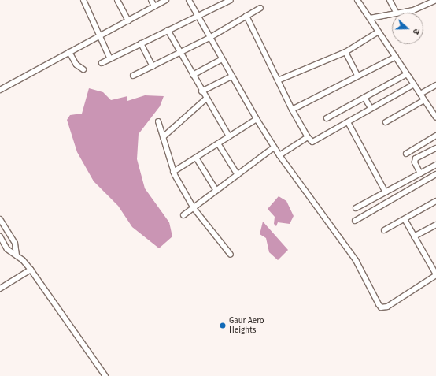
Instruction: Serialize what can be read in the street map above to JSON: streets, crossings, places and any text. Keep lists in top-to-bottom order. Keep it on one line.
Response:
{"places":["Gaur Aero Heights"],"north":"right"}
